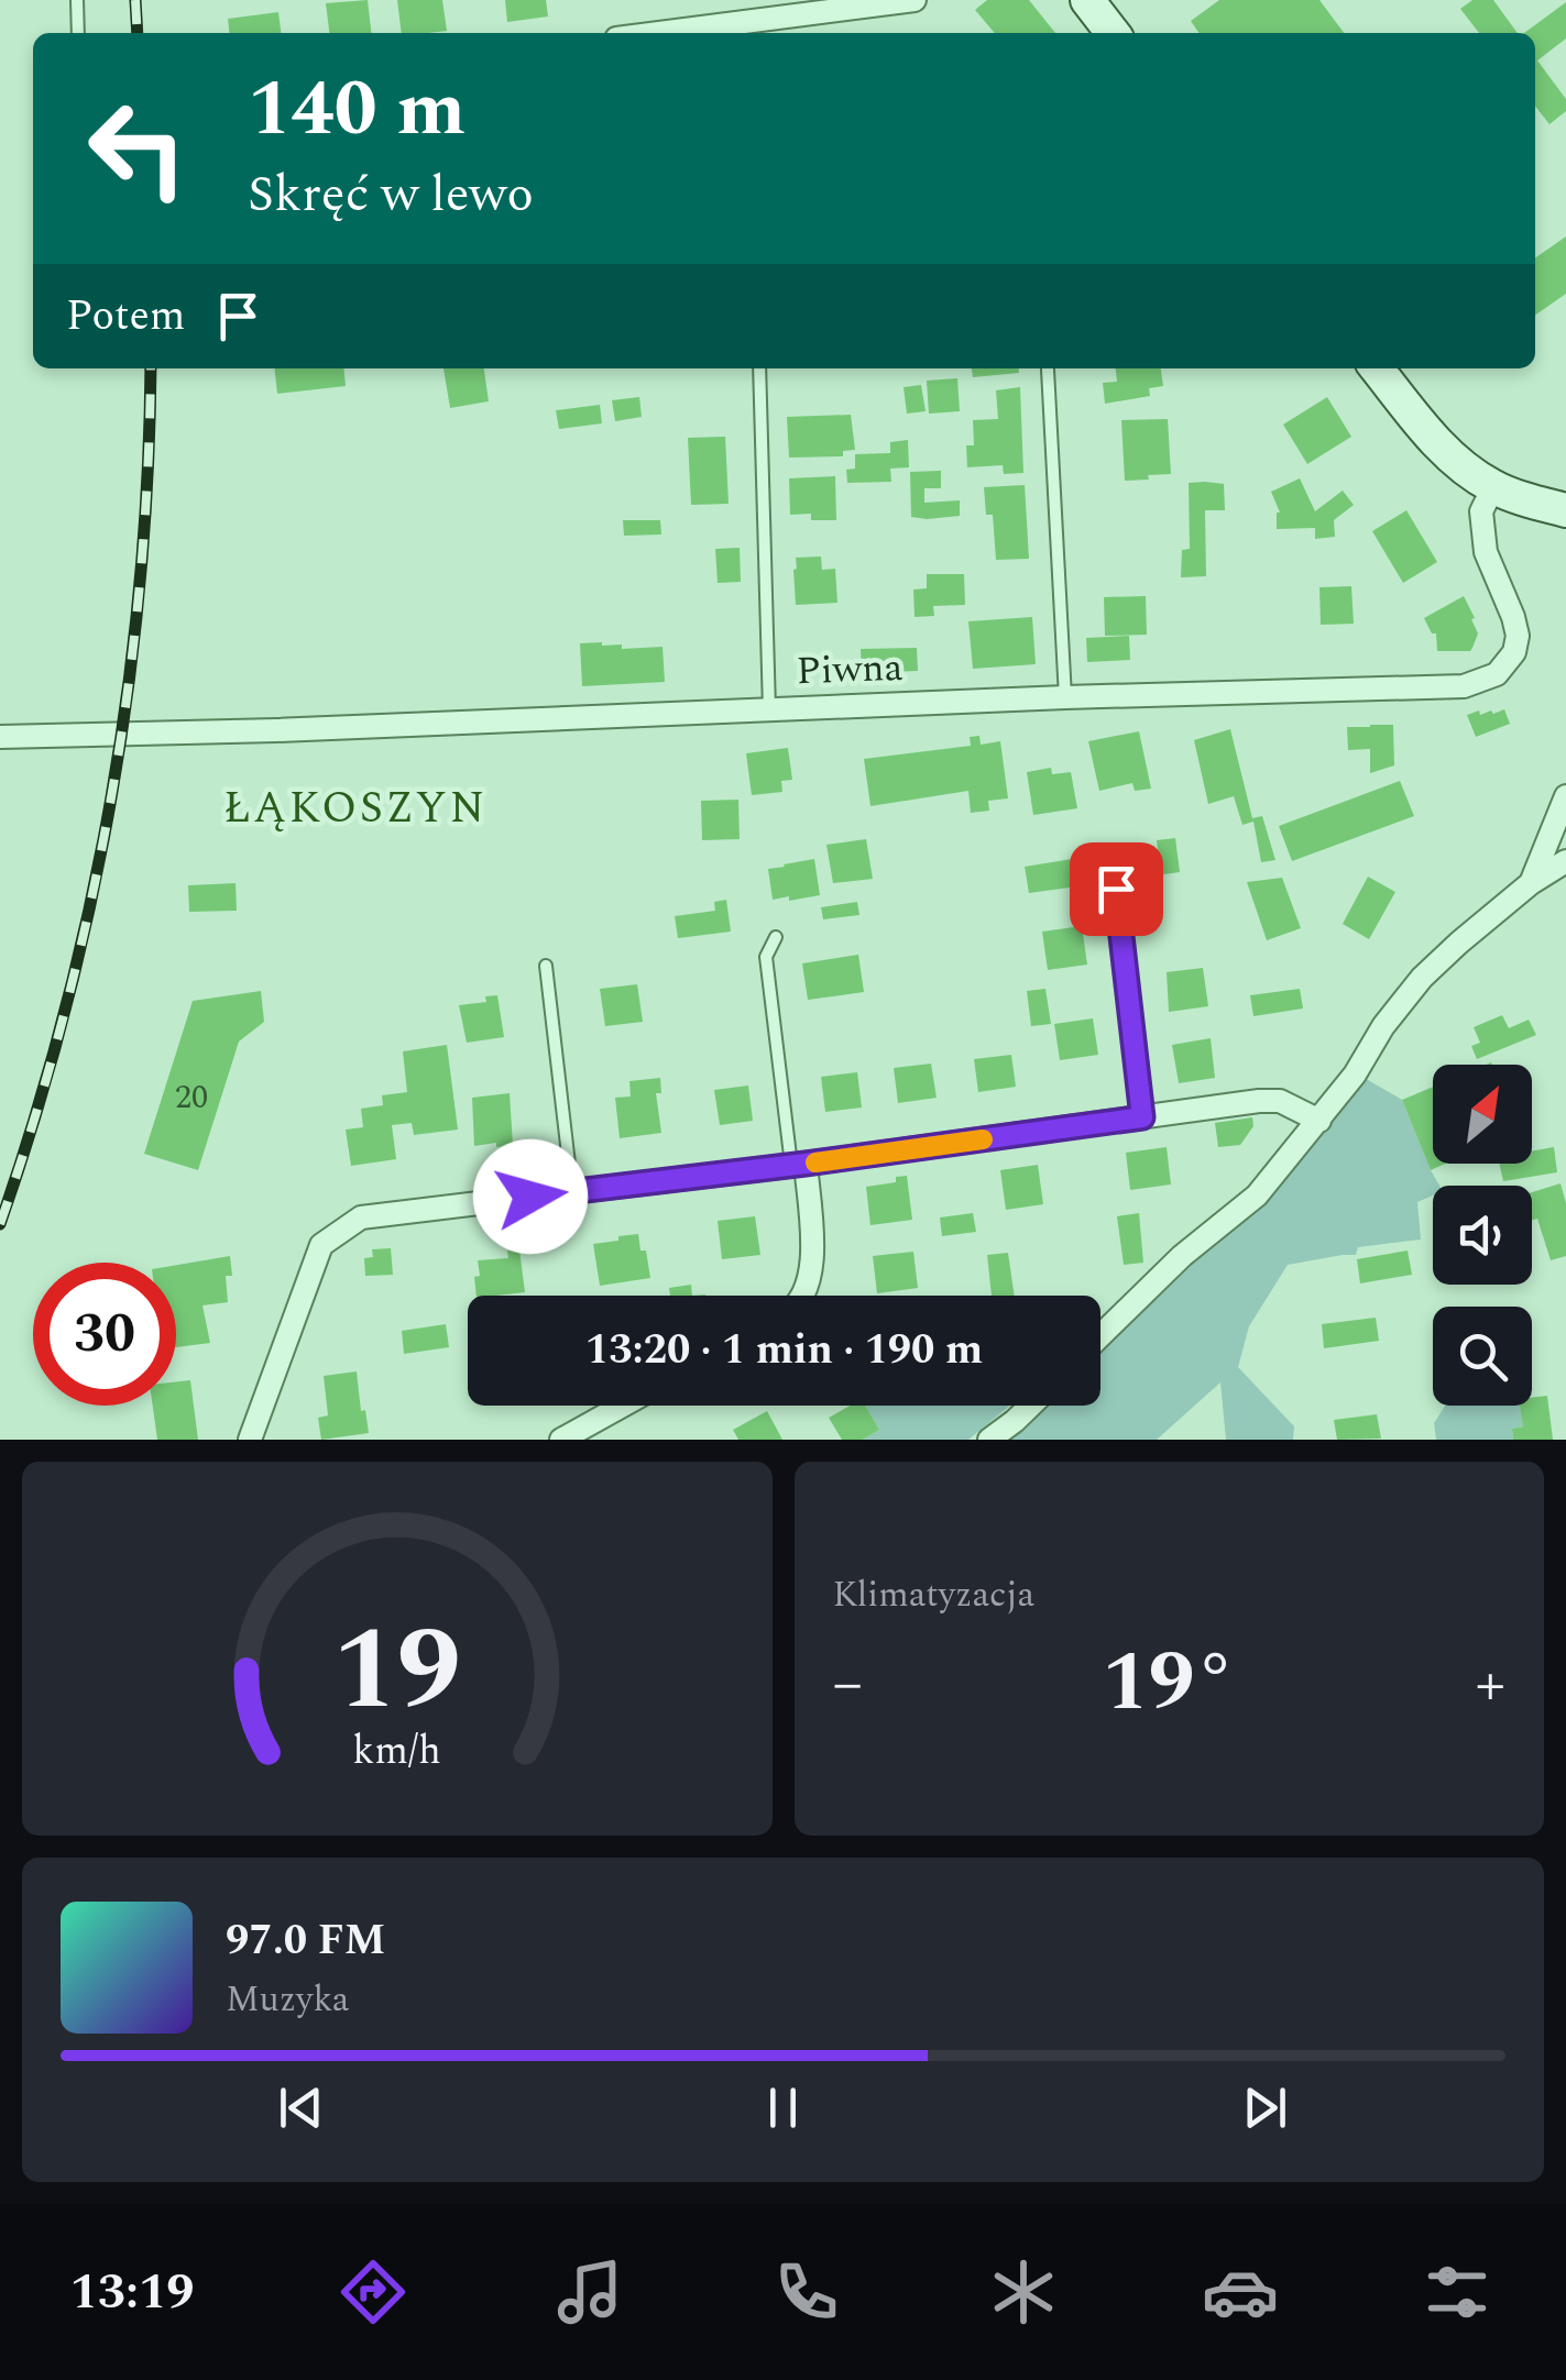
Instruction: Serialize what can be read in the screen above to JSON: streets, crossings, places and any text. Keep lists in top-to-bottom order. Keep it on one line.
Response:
{"streets":{"street":["Piwna"]},"districts":["ŁĄKOSZYN"],"house_numbers":["20"],"north":"top right","page":{"turn":["140 m","Skręć w lewo"],"then":"Potem","limit":"30","trip":"13:20 · 1 min · 190 m","tile":"Klimatyzacja","heat":["−","19°","+"],"song":["97.0 FM","Muzyka"],"tabs":"13:19","gauge":["19","km/h"]}}
